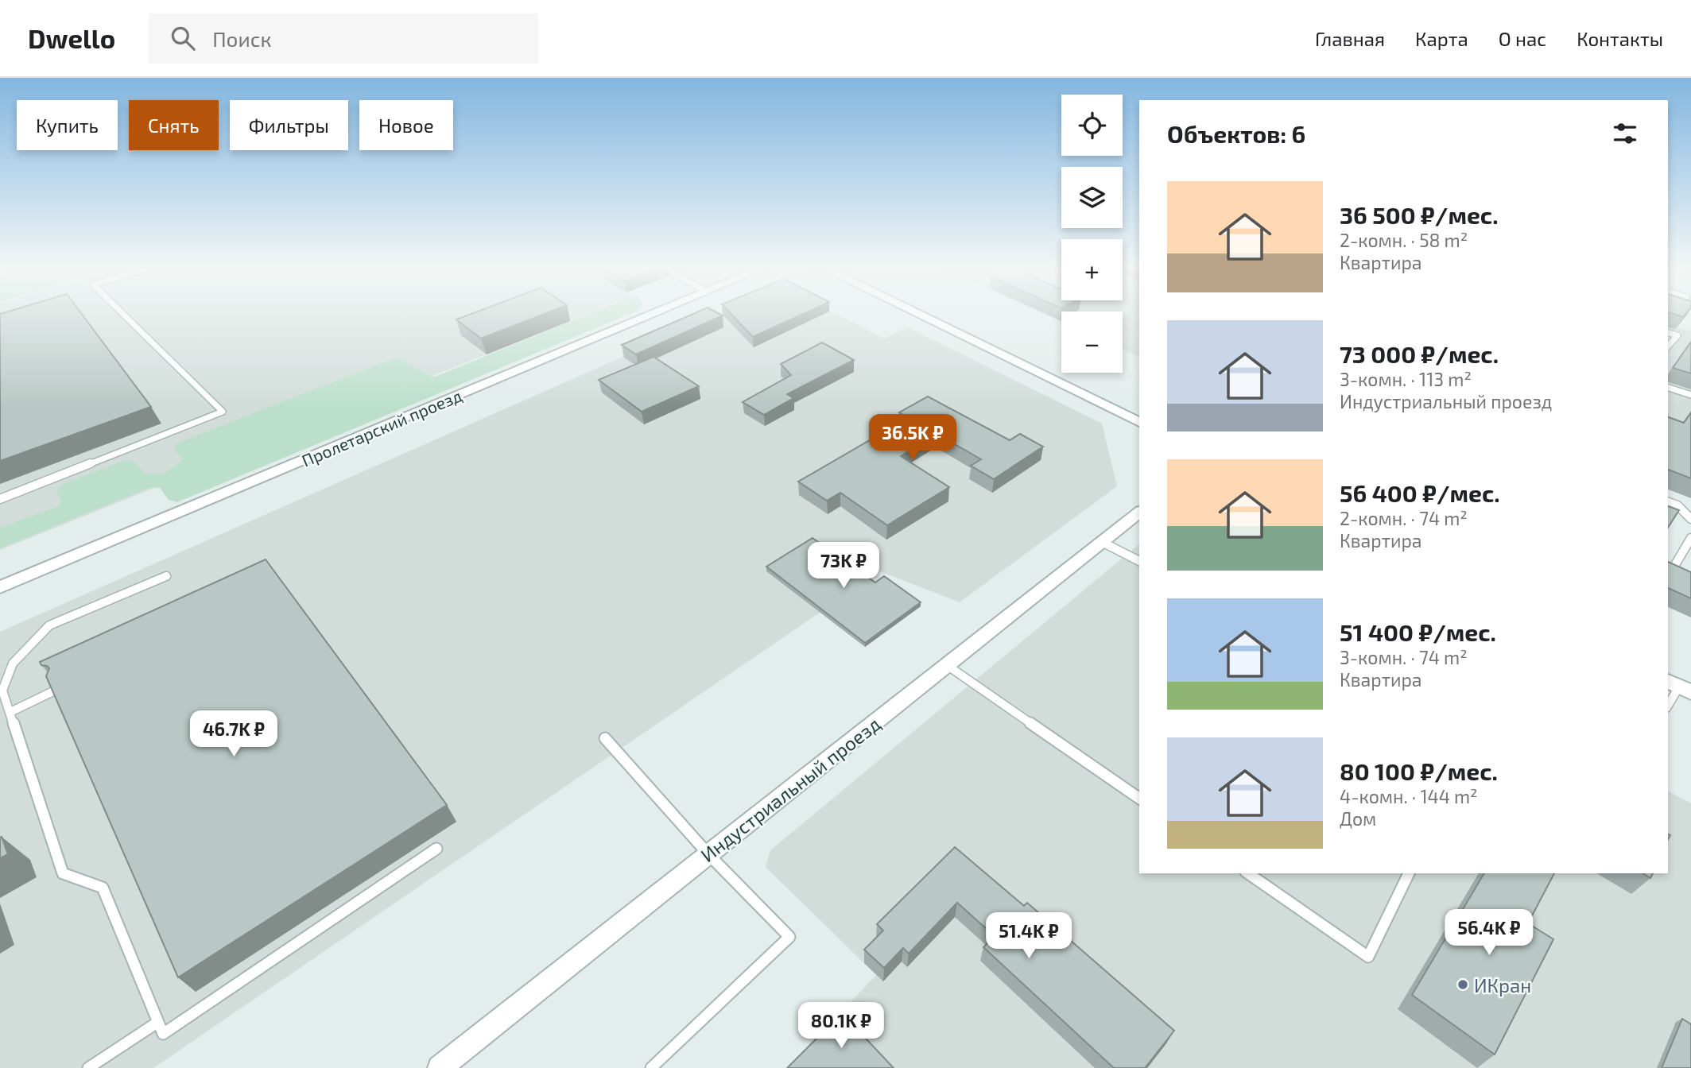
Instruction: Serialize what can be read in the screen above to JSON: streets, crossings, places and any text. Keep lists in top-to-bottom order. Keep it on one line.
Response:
{"streets":{"street":["Пролетарский проезд","Индустриальный проезд"]},"places":["ИКран"],"page":{"header":"Dwello","search":"Поиск","nav":["Главная","Карта","О нас","Контакты"],"map_buttons":["+","−"],"chip":["Купить","Снять","Фильтры","Новое"],"heading":"Объектов: 6","list":[{"name":"36 500 ₽/мес.","note":"2-комн. · 58 m² · Квартира"},{"name":"73 000 ₽/мес.","note":"3-комн. · 113 m² · Индустриальный проезд"},{"name":"56 400 ₽/мес.","note":"2-комн. · 74 m² · Квартира"},{"name":"51 400 ₽/мес.","note":"3-комн. · 74 m² · Квартира"},{"name":"80 100 ₽/мес.","note":"4-комн. · 144 m² · Дом"}],"price":["36.5K ₽","73K ₽","46.7K ₽","56.4K ₽","51.4K ₽","80.1K ₽"]}}
